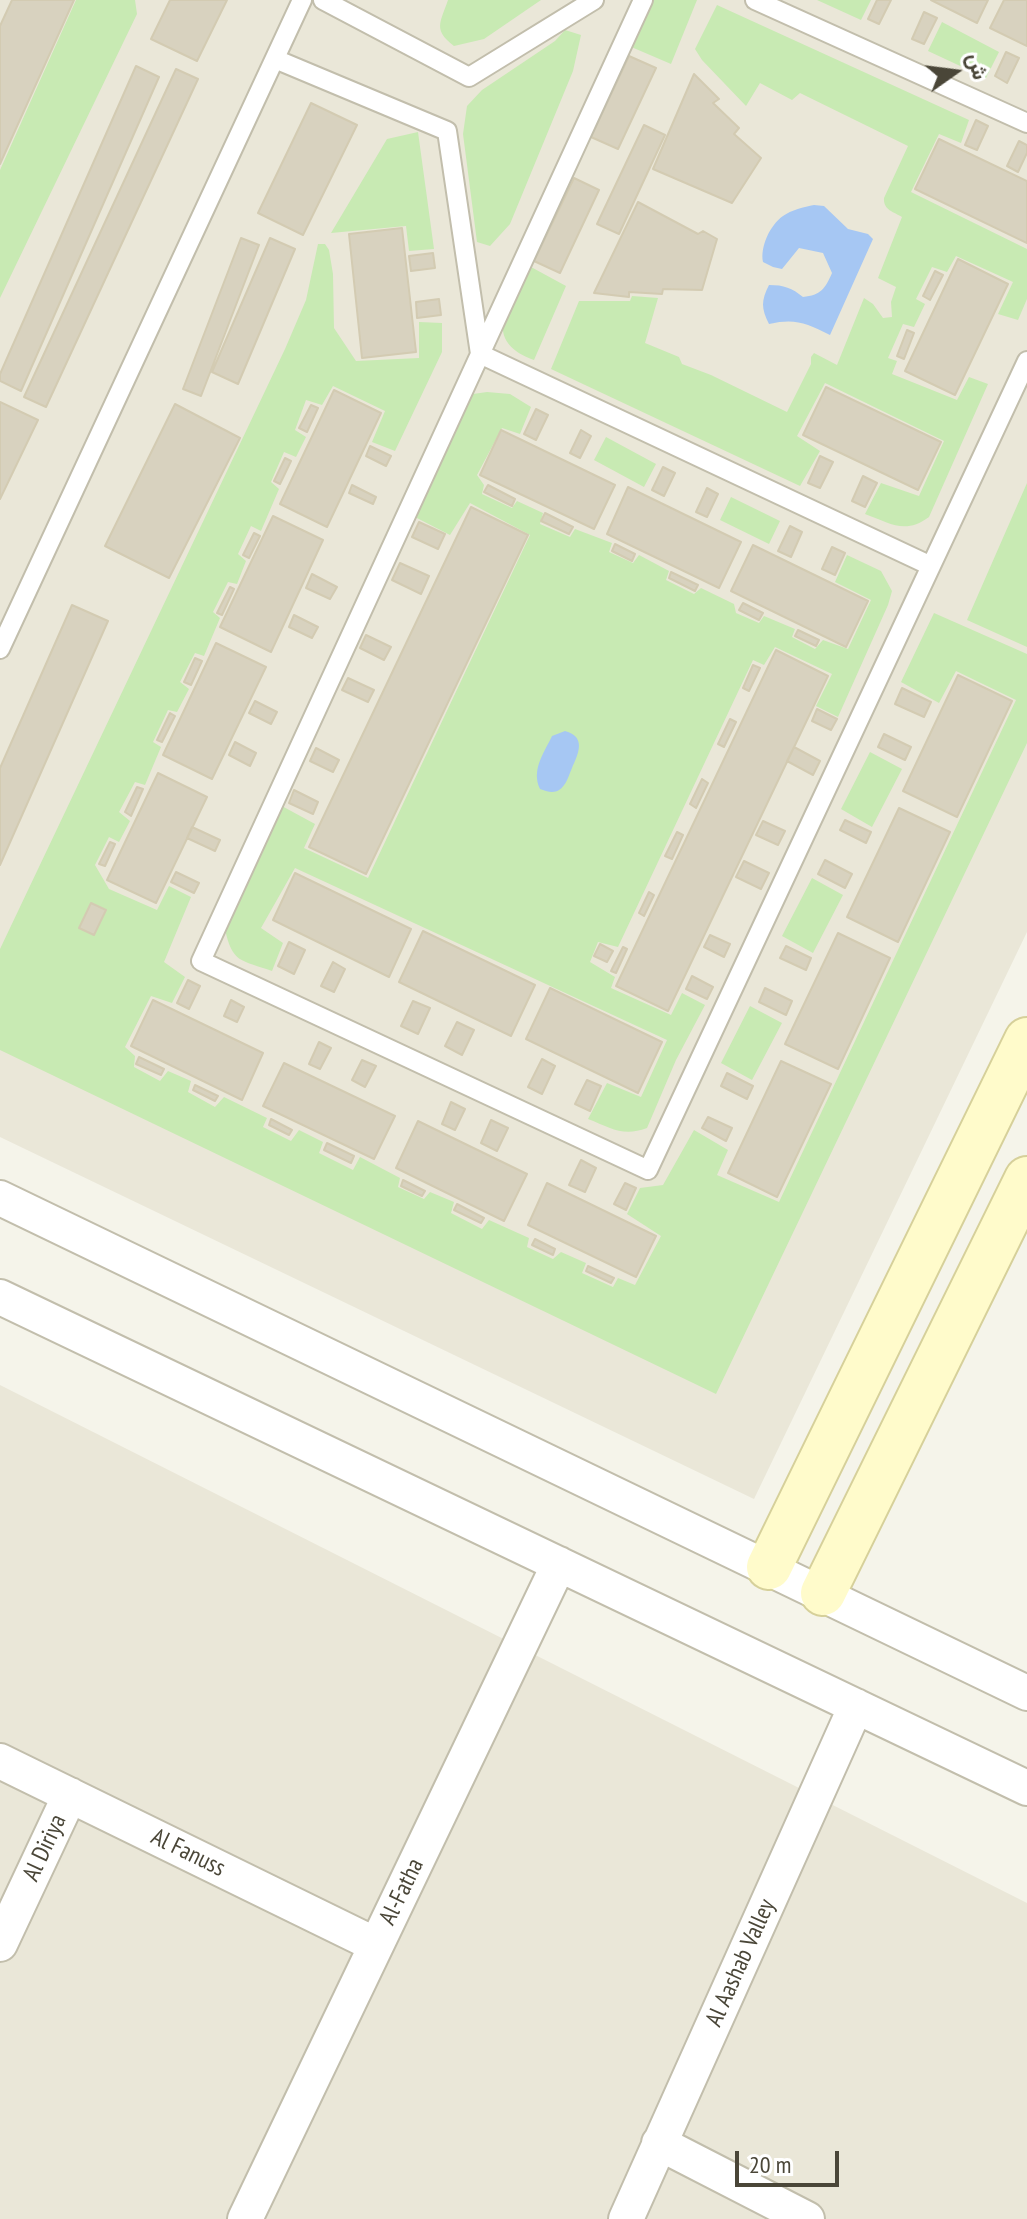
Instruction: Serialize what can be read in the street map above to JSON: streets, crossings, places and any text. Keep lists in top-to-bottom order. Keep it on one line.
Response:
{"streets":{"street":["Al Diriya","Al Fanuss","Al-Fatha","Al Aashab Valley"]},"crossings":[["Al Diriya","Al Fanuss"],["Al Fanuss","Al-Fatha"]],"scale_bar":"20 m","north":"right"}
